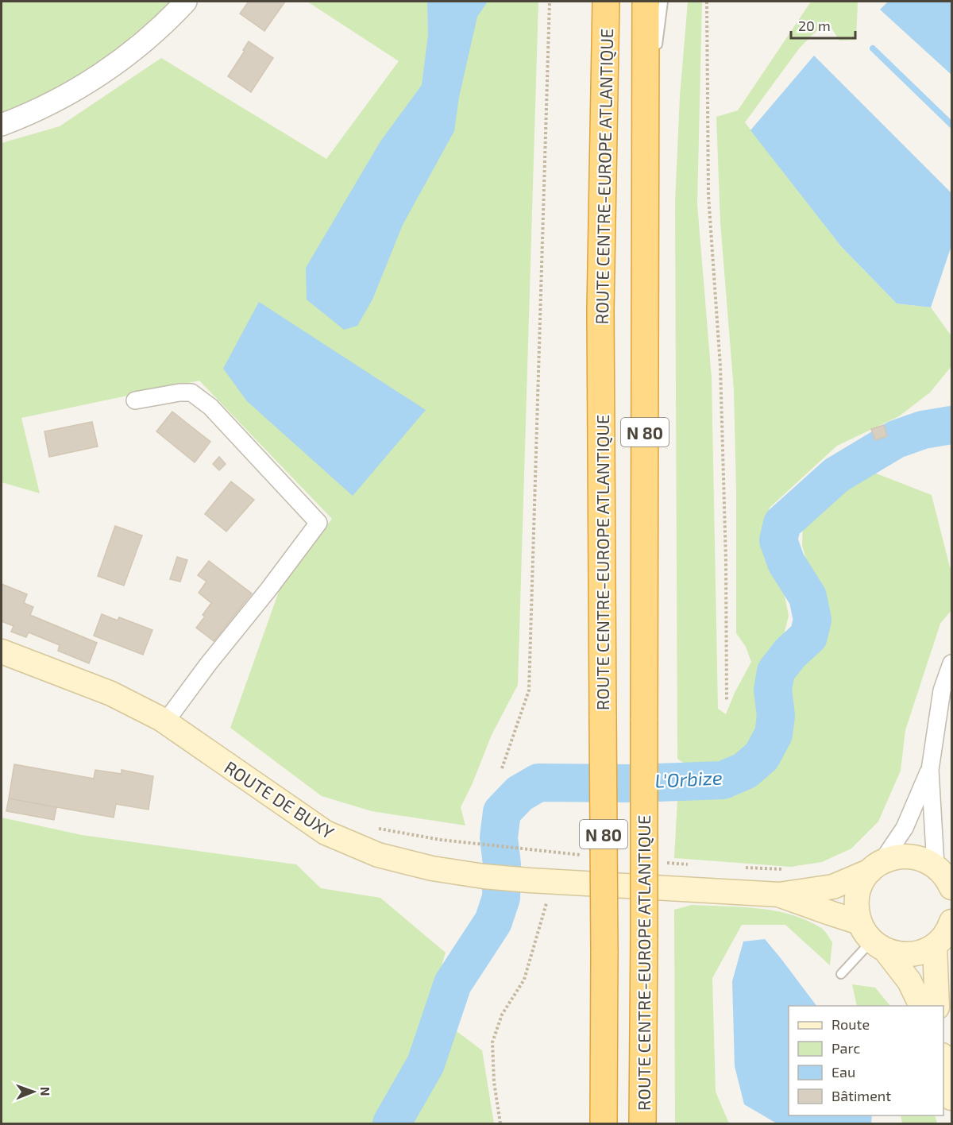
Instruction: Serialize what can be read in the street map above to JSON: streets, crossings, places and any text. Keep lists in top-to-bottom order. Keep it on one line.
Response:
{"streets":{"highway":["ROUTE CENTRE-EUROPE ATLANTIQUE","N 80"],"main road":["ROUTE DE BUXY"]},"water":["L'Orbize"],"legend":["Route","Parc","Eau","Bâtiment"],"scale_bar":"20 m","north":"right"}
